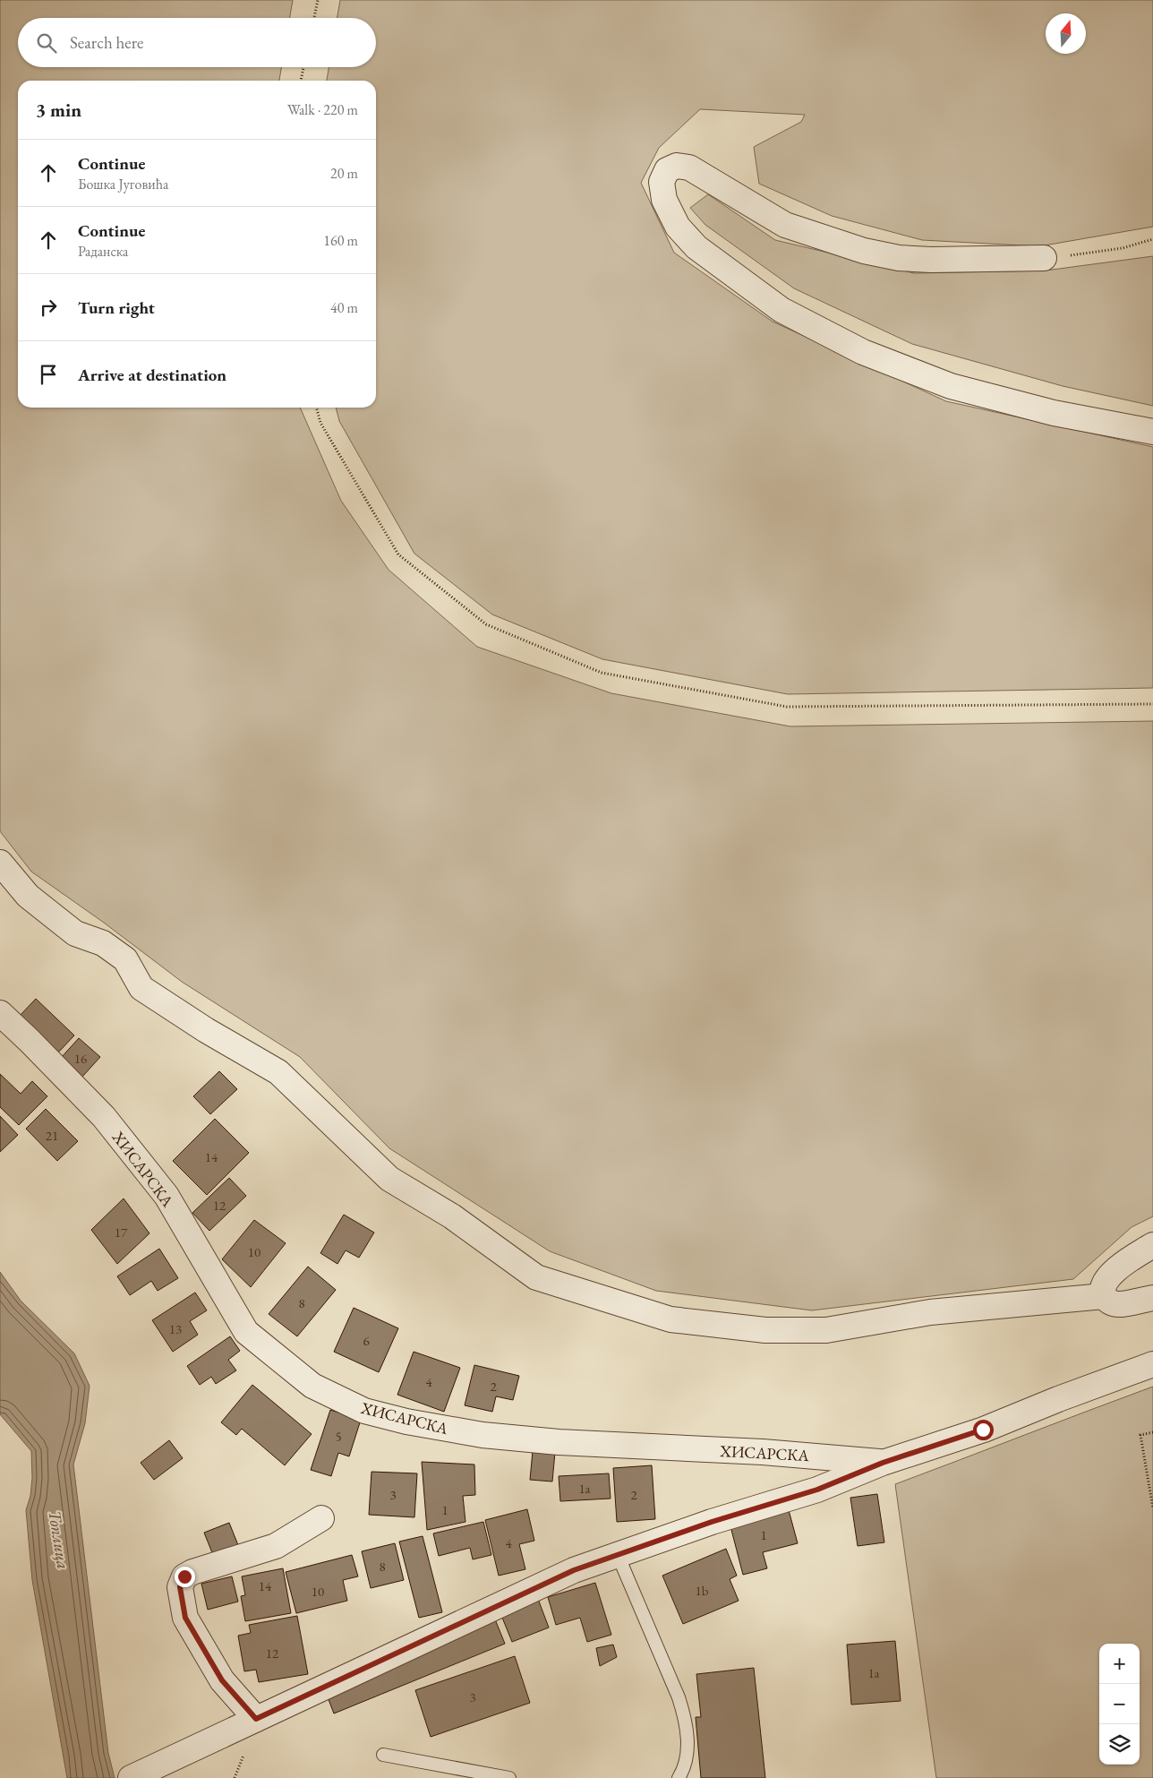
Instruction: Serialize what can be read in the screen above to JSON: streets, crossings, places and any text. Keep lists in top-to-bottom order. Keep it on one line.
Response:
{"streets":{"street":["ХИСАРСКА"]},"water":["Топлица"],"house_numbers":["16","21","14","12","17","10","8","13","6","4","2","5","1a","3","2","1","1","4","8","14","1b","10","12","1a","3"],"north":"top","page":{"search":"Search here","heading":["3 min","Walk · 220 m"],"list":[["Continue","Бошка Југовића","20 m"],["Continue","Раданска","160 m"],["Turn right","40 m"],"Arrive at destination"],"map_buttons":["+","−"]}}
